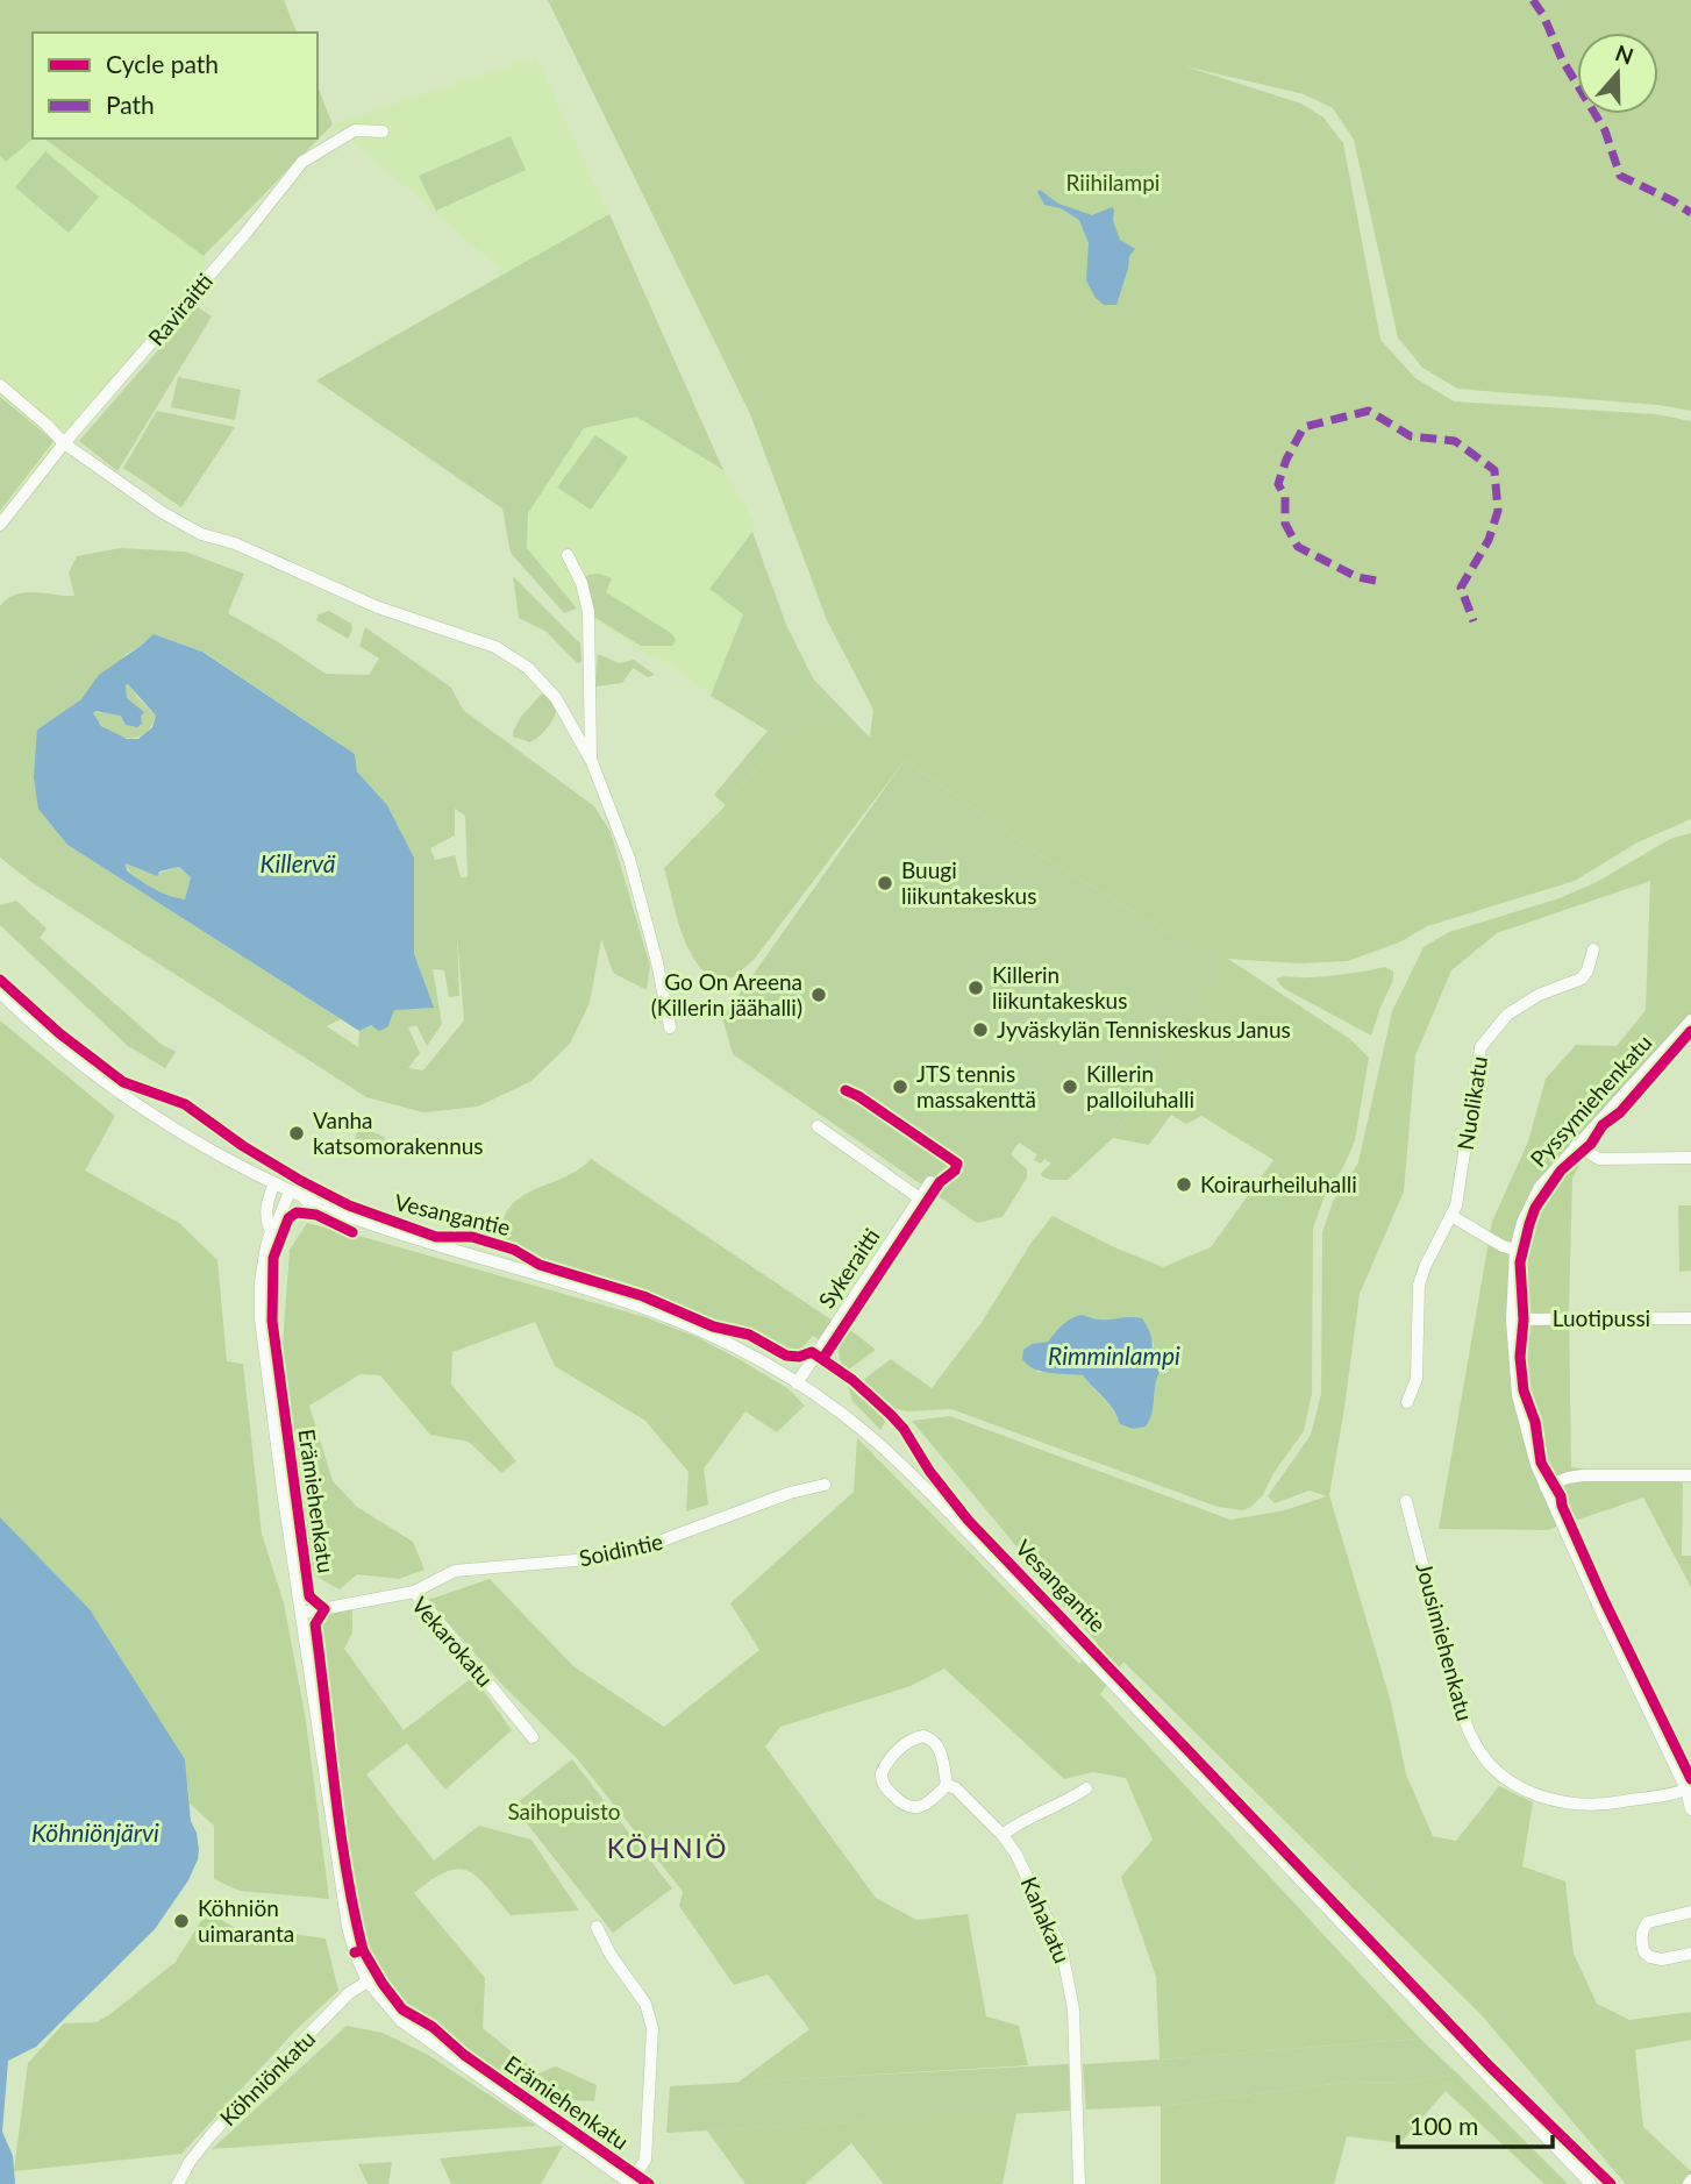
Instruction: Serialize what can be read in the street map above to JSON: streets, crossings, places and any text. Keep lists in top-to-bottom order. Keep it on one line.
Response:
{"streets":{"street":["Raviraitti","Pyssymiehenkatu","Nuolikatu","Vesangantie","Sykeraitti","Luotipussi","Erämiehenkatu","Soidintie","Vekarokatu","Jousimiehenkatu","Kahakatu","Köhniönkatu"]},"crossings":[["Pyssymiehenkatu","Luotipussi"],["Pyssymiehenkatu","Jousimiehenkatu"],["Vesangantie","Sykeraitti"],["Vesangantie","Erämiehenkatu"],["Erämiehenkatu","Vekarokatu"],["Erämiehenkatu","Köhniönkatu"],["Soidintie","Vekarokatu"]],"districts":["KÖHNIÖ"],"water":["Killervä","Rimminlampi","Köhniönjärvi"],"parks":["Riihilampi","Saihopuisto"],"places":["Buugi liikuntakeskus","Killerin liikuntakeskus","Go On Areena (Killerin jäähalli)","Jyväskylän Tenniskeskus Janus","JTS tennis massakenttä","Killerin palloiluhalli","Vanha katsomorakennus","Koiraurheiluhalli","Köhniön uimaranta"],"legend":["Cycle path","Path"],"scale_bar":"100 m","north":"top"}
